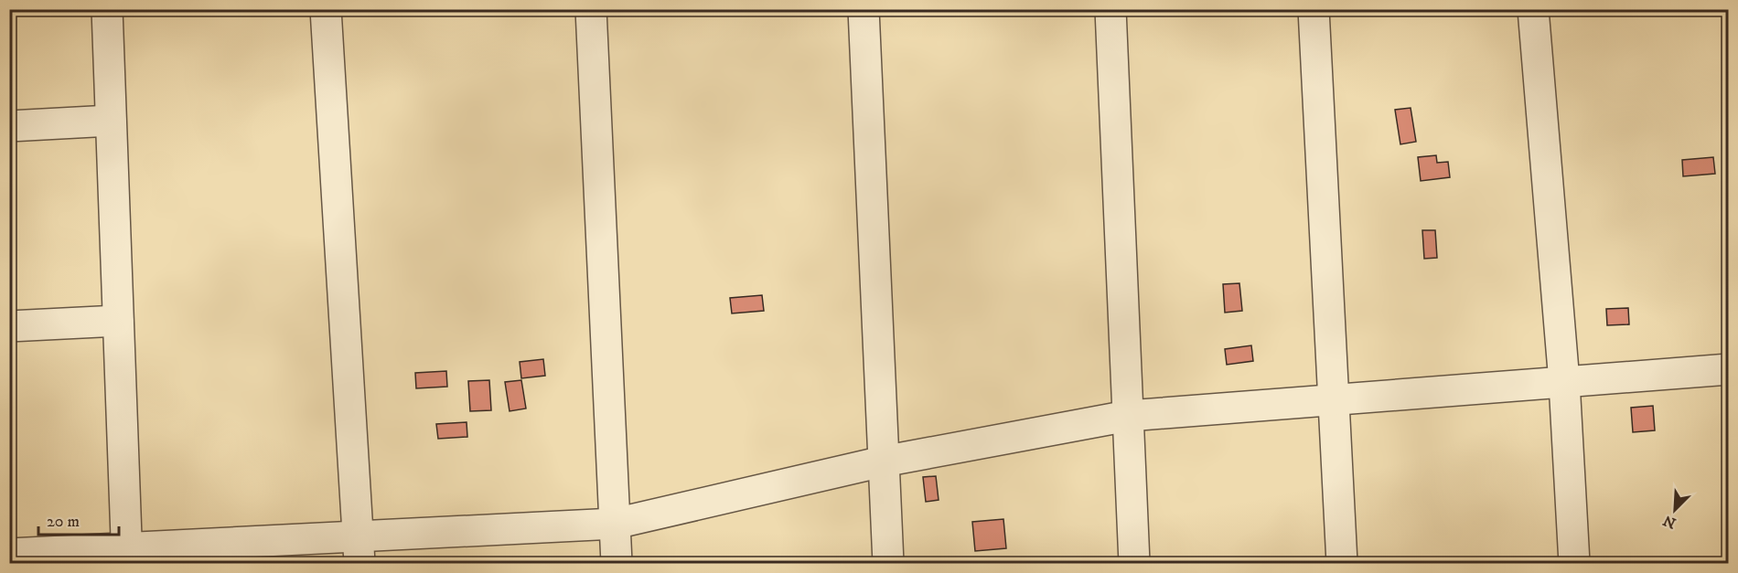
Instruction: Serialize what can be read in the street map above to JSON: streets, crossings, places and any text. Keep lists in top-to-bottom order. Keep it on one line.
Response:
{"scale_bar":"20 m","north":"bottom left"}
